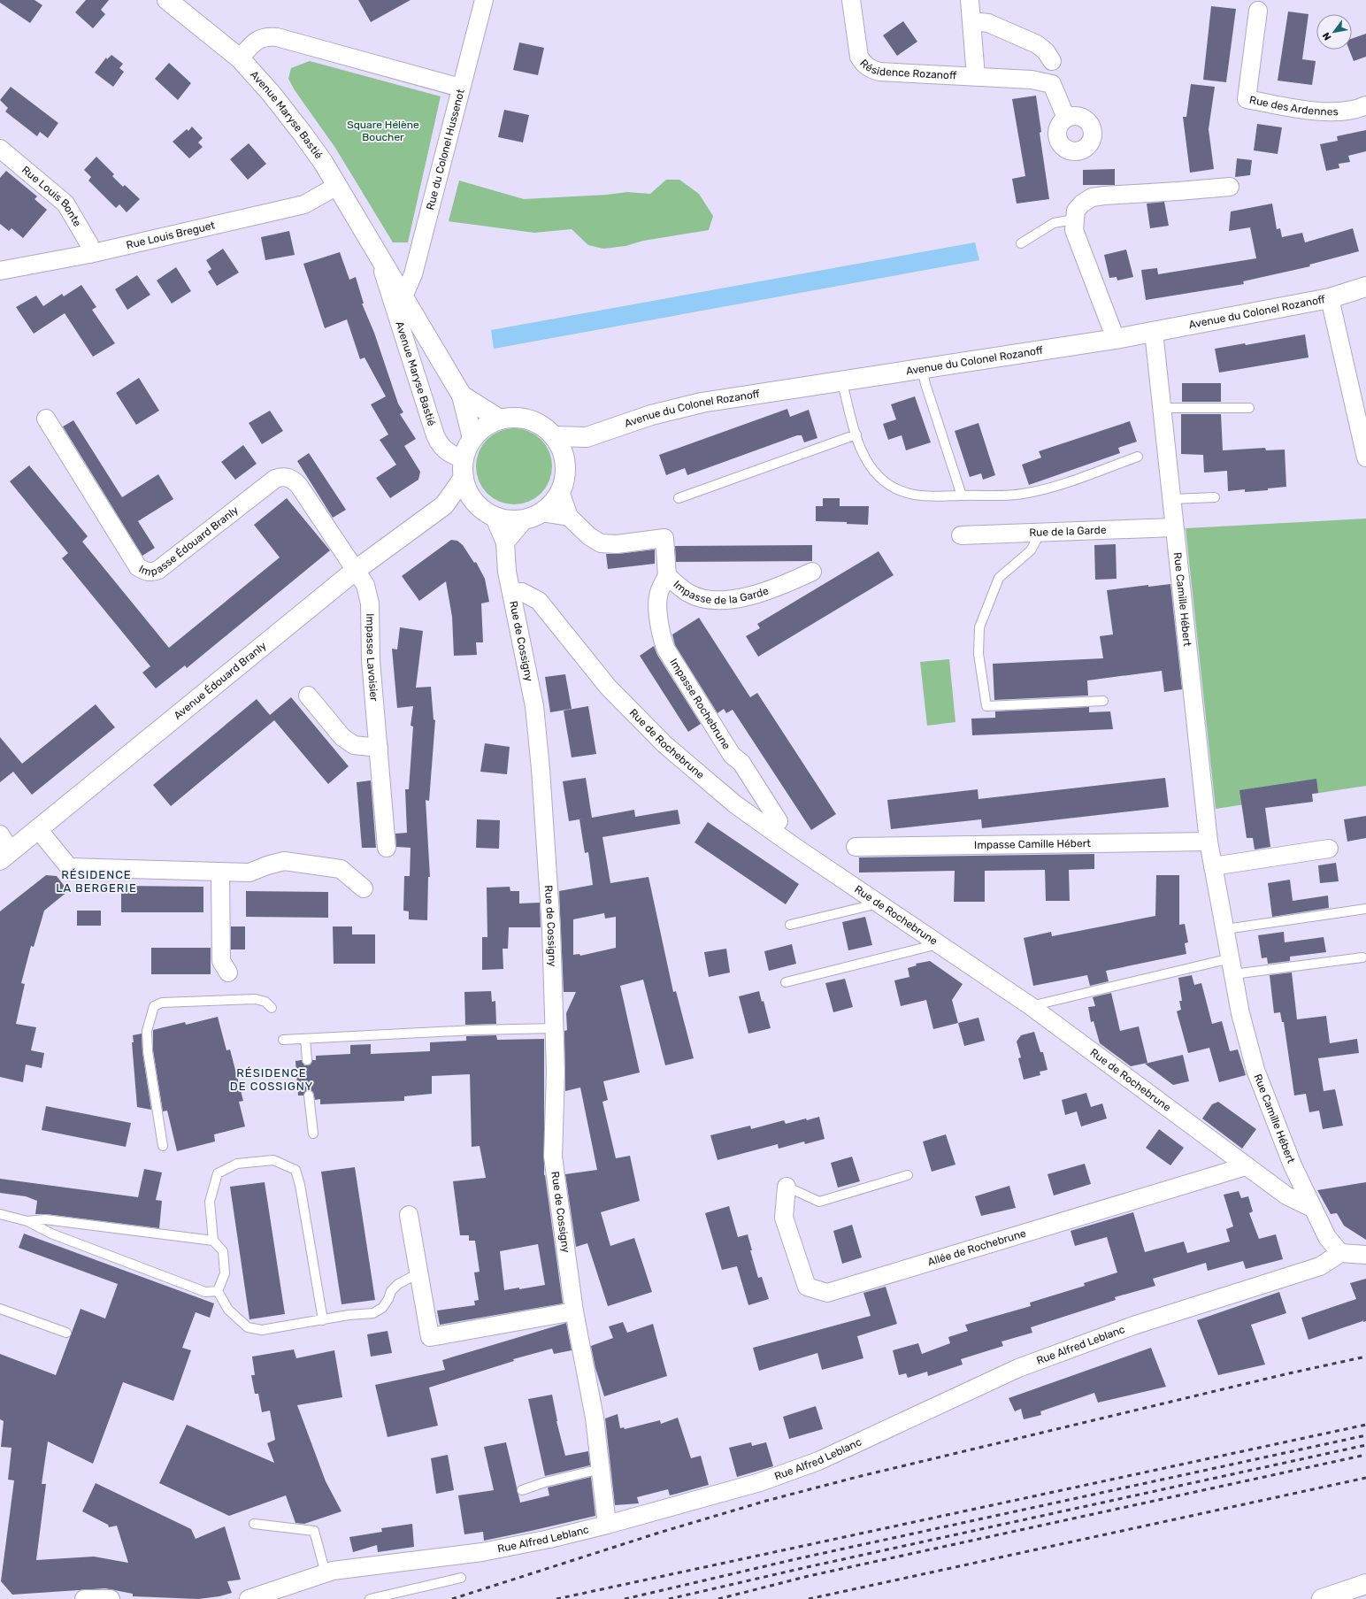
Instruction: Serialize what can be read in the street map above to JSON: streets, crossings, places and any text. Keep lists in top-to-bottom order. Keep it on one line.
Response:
{"streets":{"street":["Résidence Rozanoff","Rue des Ardennes","Avenue Maryse Bastié","Rue du Colonel Hussenot","Rue Louis Bonte","Rue Louis Breguet","Avenue du Colonel Rozanoff","Rue de la Garde","Impasse Édouard Branly","Impasse de la Garde","Rue Camille Hébert","Rue de Cossigny","Impasse Lavoisier","Avenue Édouard Branly","Impasse Rochebrune","Rue de Rochebrune","Impasse Camille Hébert","Allée de Rochebrune","Rue Alfred Leblanc"]},"crossings":[["Avenue Maryse Bastié","Rue du Colonel Hussenot"],["Avenue Maryse Bastié","Rue Louis Breguet"],["Avenue Maryse Bastié","Avenue du Colonel Rozanoff"],["Avenue Maryse Bastié","Rue de Cossigny"],["Avenue Maryse Bastié","Avenue Édouard Branly"],["Rue Louis Bonte","Rue Louis Breguet"],["Avenue du Colonel Rozanoff","Rue Camille Hébert"],["Avenue du Colonel Rozanoff","Rue de Cossigny"],["Avenue du Colonel Rozanoff","Avenue Édouard Branly"],["Rue de la Garde","Rue Camille Hébert"],["Impasse Édouard Branly","Impasse Lavoisier"],["Impasse Édouard Branly","Avenue Édouard Branly"],["Impasse de la Garde","Impasse Rochebrune"],["Rue Camille Hébert","Rue de Rochebrune"],["Rue Camille Hébert","Impasse Camille Hébert"],["Rue Camille Hébert","Rue Alfred Leblanc"],["Rue de Cossigny","Avenue Édouard Branly"],["Rue de Cossigny","Rue de Rochebrune"],["Rue de Cossigny","Rue Alfred Leblanc"],["Impasse Lavoisier","Avenue Édouard Branly"],["Rue de Rochebrune","Allée de Rochebrune"]],"districts":["RÉSIDENCE LA BERGERIE","RÉSIDENCE DE COSSIGNY"],"parks":["Square Hélène Boucher"],"north":"bottom left"}
